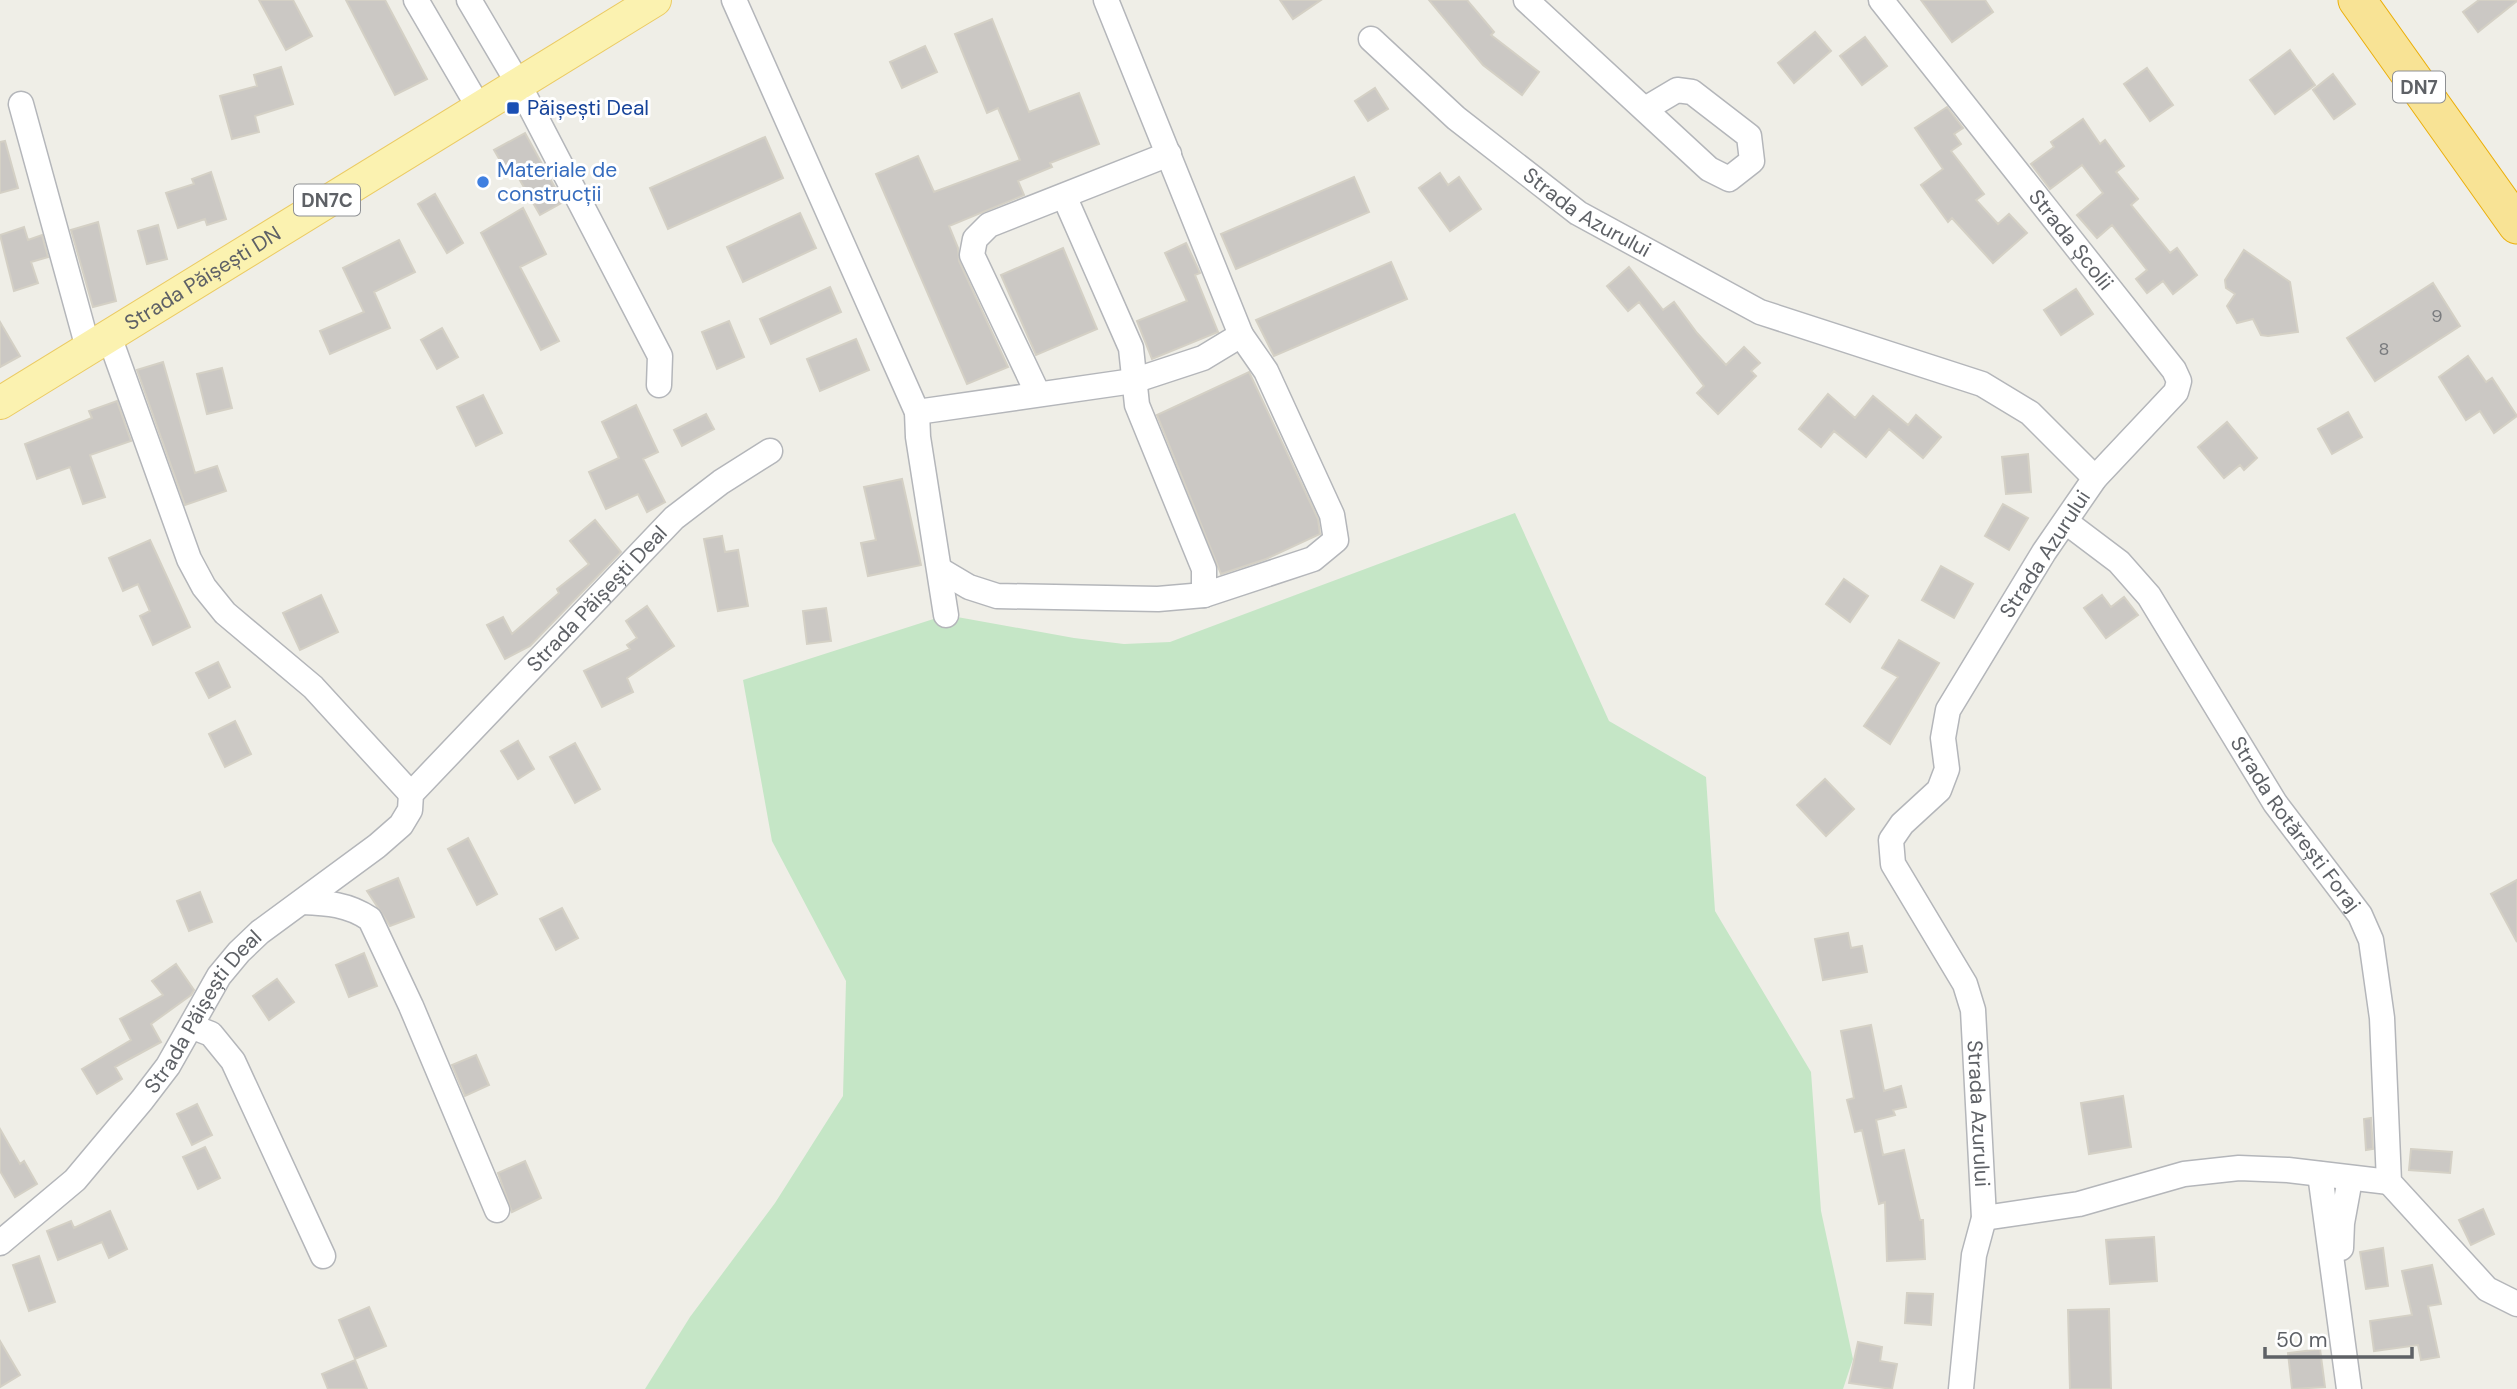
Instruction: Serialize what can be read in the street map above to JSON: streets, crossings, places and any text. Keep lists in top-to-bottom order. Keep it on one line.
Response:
{"streets":{"highway":["DN7"],"main road":["DN7C","Strada Păișești DN"],"street":["Strada Azurului","Strada Școlii","Strada Păișești Deal","Strada Rotărești Foraj"]},"crossings":[["Strada Azurului","Strada Școlii"],["Strada Azurului","Strada Rotărești Foraj"]],"places":{"transit":["Păișești Deal"],"other":["Materiale de construcții"]},"house_numbers":["9","8"],"scale_bar":"50 m"}
